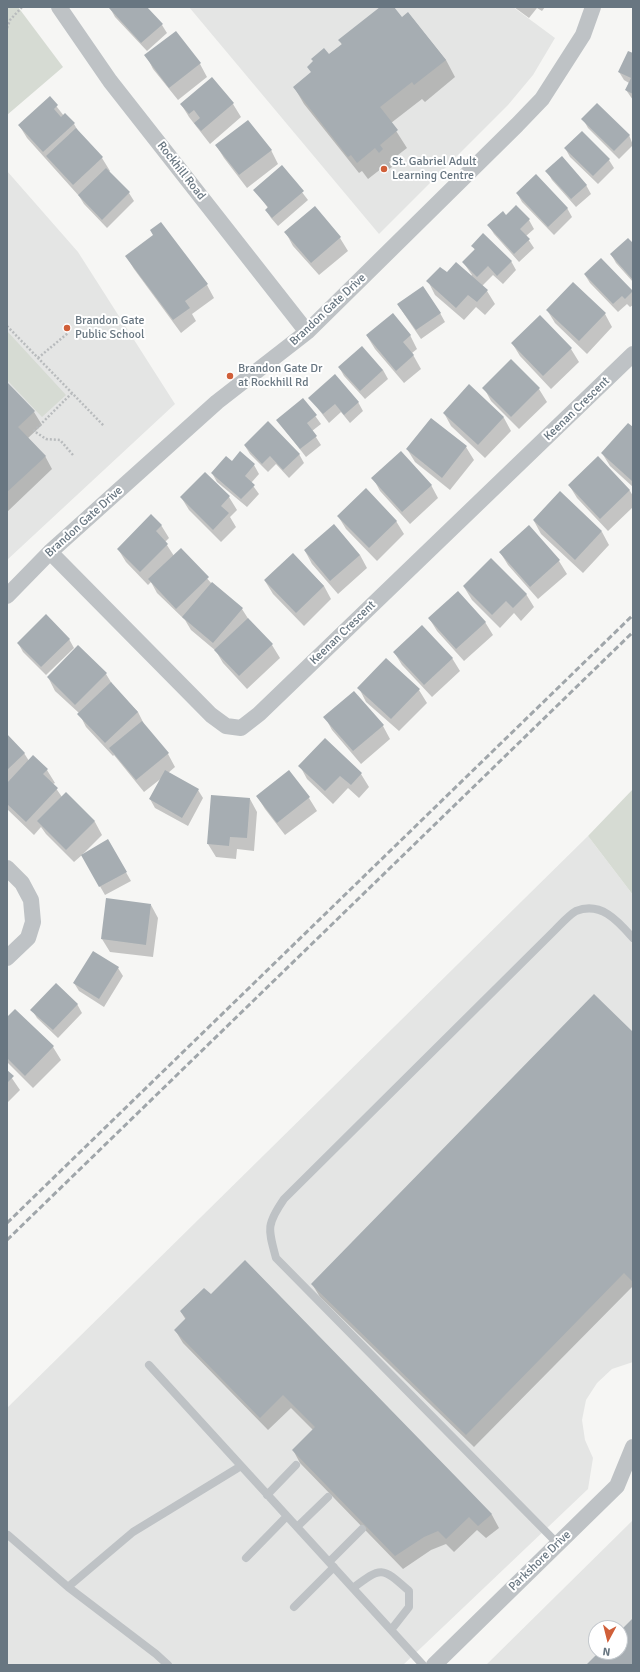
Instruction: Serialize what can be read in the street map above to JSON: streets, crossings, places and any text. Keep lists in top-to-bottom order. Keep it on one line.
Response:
{"streets":{"street":["Rockhill Road","Brandon Gate Drive","Keenan Crescent","Parkshore Drive"]},"crossings":[["Rockhill Road","Brandon Gate Drive"],["Brandon Gate Drive","Keenan Crescent"]],"places":["St. Gabriel Adult Learning Centre","Brandon Gate Public School","Brandon Gate Dr at Rockhill Rd"],"north":"bottom"}
